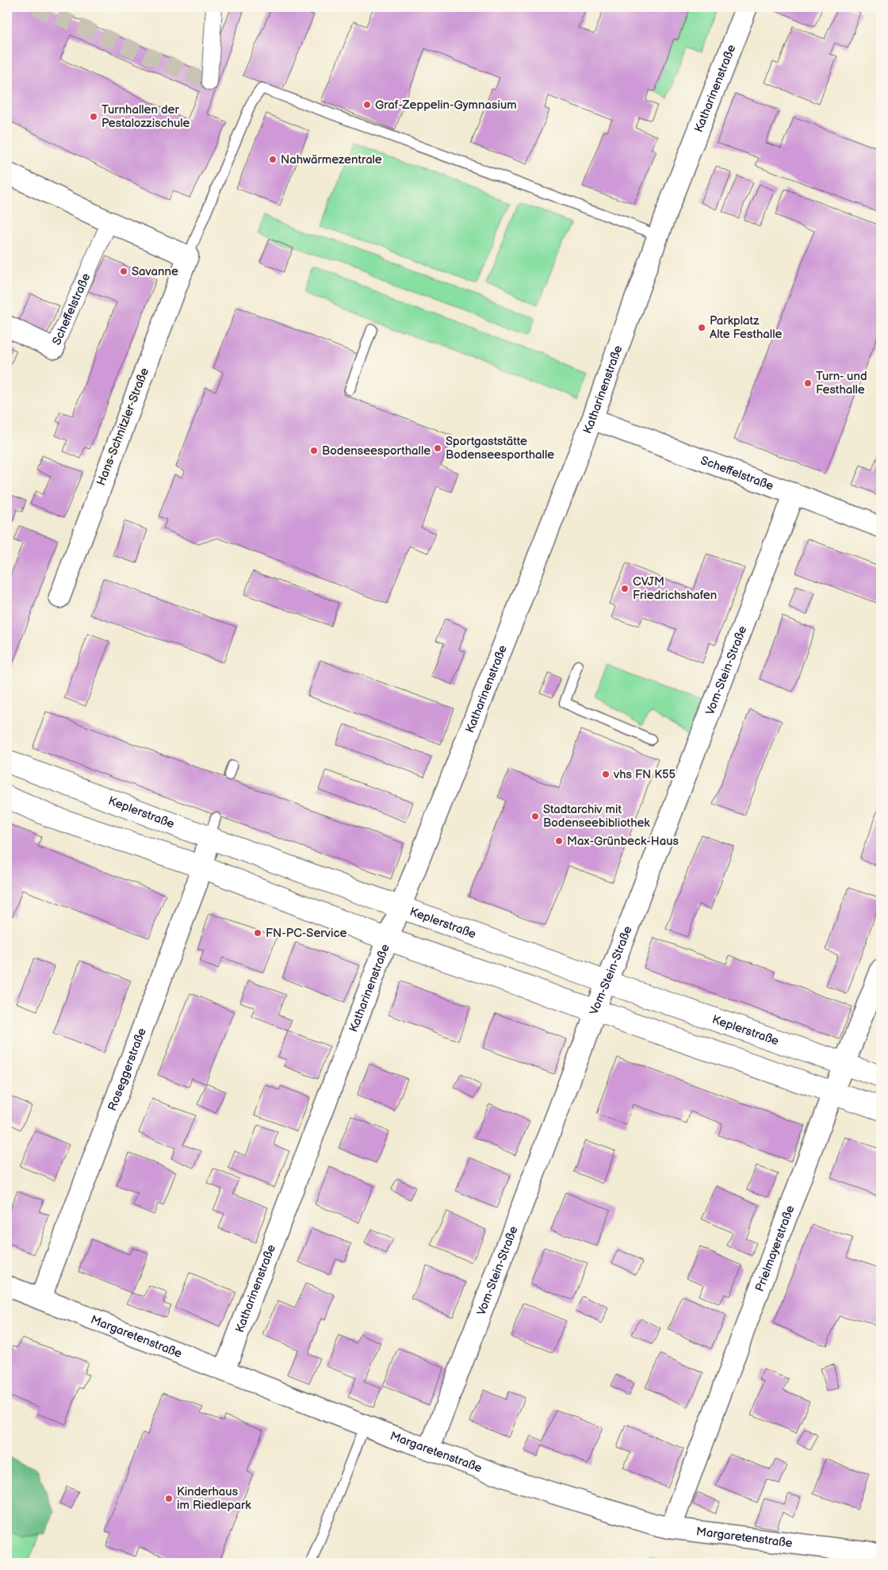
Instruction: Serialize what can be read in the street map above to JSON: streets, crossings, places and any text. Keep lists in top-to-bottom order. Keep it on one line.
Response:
{"streets":{"street":["Katharinenstraße","Scheffelstraße","Hans-Schnitzler-Straße","Vom-Stein-Straße","Keplerstraße","Roseggerstraße","Prielmayerstraße","Margaretenstraße"]},"crossings":[["Katharinenstraße","Scheffelstraße"],["Katharinenstraße","Keplerstraße"],["Katharinenstraße","Margaretenstraße"],["Scheffelstraße","Vom-Stein-Straße"],["Vom-Stein-Straße","Keplerstraße"],["Vom-Stein-Straße","Margaretenstraße"],["Keplerstraße","Roseggerstraße"],["Keplerstraße","Prielmayerstraße"],["Roseggerstraße","Margaretenstraße"],["Prielmayerstraße","Margaretenstraße"]],"places":["Graf-Zeppelin-Gymnasium","Turnhallen der Pestalozzischule","Nahwärmezentrale","Savanne","Parkplatz Alte Festhalle","Turn- und Festhalle","Sportgaststätte Bodenseesporthalle","Bodenseesporthalle","CVJM Friedrichshafen","vhs FN K55","Stadtarchiv mit Bodenseebibliothek","Max-Grünbeck-Haus","FN-PC-Service","Kinderhaus im Riedlepark"]}
